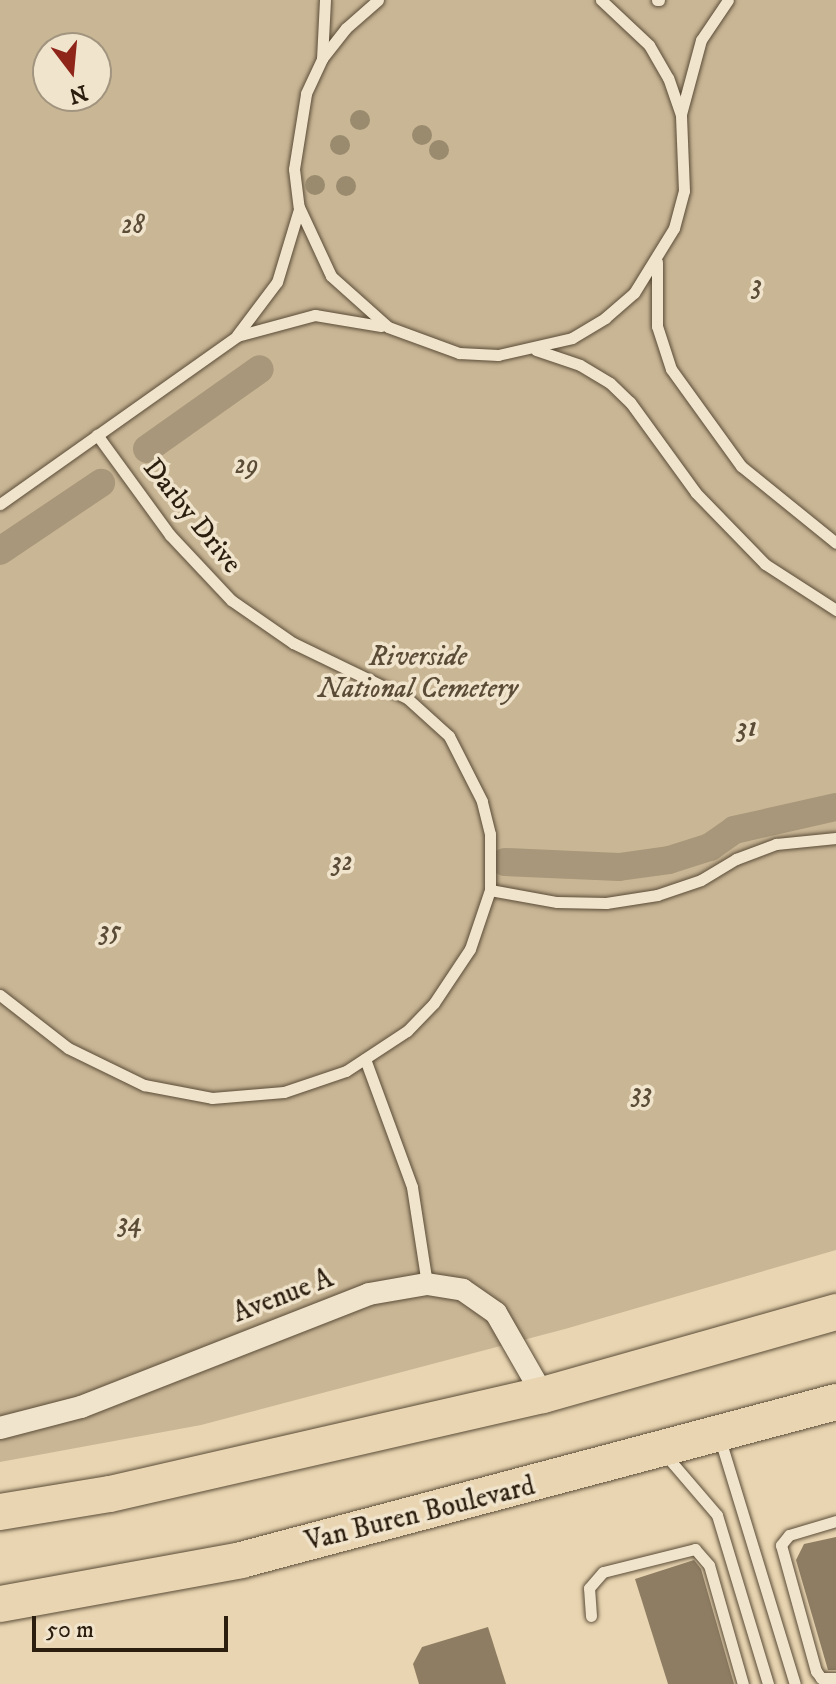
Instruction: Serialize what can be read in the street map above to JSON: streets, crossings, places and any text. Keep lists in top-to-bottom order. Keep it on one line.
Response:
{"streets":{"main road":["Van Buren Boulevard"],"street":["Avenue A"],"lane":["Darby Drive"]},"parks":["28","3","29","Riverside National Cemetery","31","32","35","33","34"],"scale_bar":"50 m","north":"bottom"}
